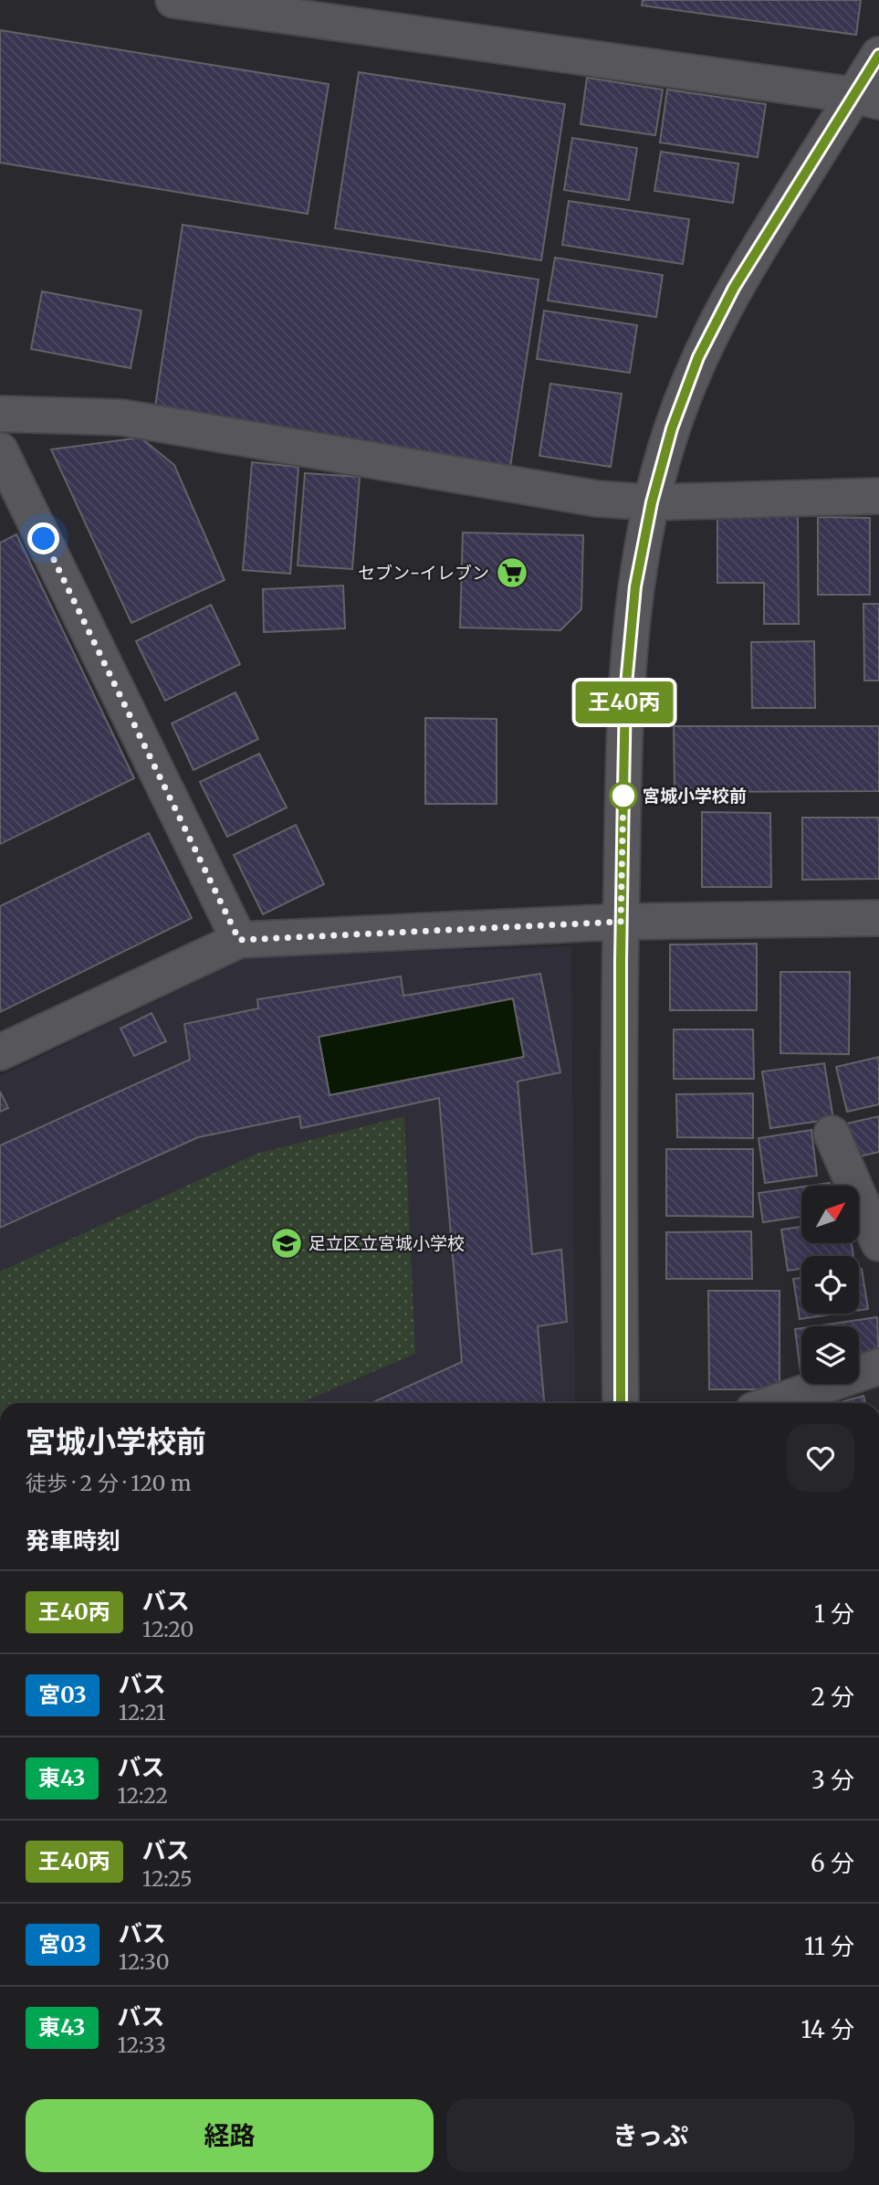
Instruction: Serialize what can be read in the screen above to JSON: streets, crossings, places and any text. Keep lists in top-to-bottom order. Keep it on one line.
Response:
{"places":{"supermarket":["セブン-イレブン"],"other":["宮城小学校前"],"school or university":["足立区立宮城小学校"]},"lines":["bus line 王40丙"],"north":"top right","page":{"on_map":"王40丙","heading":[["宮城小学校前","徒歩 · 2 分 · 120 m"],"発車時刻"],"list":[{"mark":"王40丙","name":"バス","note":"12:20","value":"1 分"},{"mark":"宮03","name":"バス","note":"12:21","value":"2 分"},{"mark":"東43","name":"バス","note":"12:22","value":"3 分"},{"mark":"王40丙","name":"バス","note":"12:25","value":"6 分"},{"mark":"宮03","name":"バス","note":"12:30","value":"11 分"},{"mark":"東43","name":"バス","note":"12:33","value":"14 分"}],"buttons":["経路","きっぷ"]}}
